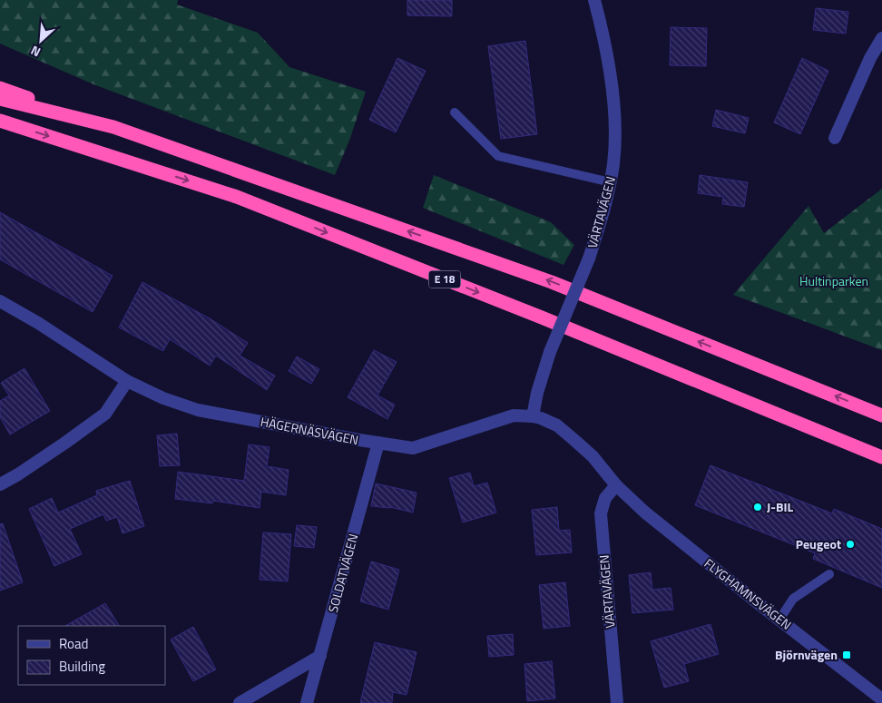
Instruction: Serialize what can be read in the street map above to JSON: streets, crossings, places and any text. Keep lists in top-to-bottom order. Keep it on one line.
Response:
{"streets":{"highway":["E 18"],"street":["VÄRTAVÄGEN","HÄGERNÄSVÄGEN","SOLDATVÄGEN","FLYGHAMNSVÄGEN"]},"crossings":[["VÄRTAVÄGEN","HÄGERNÄSVÄGEN"],["VÄRTAVÄGEN","FLYGHAMNSVÄGEN"],["HÄGERNÄSVÄGEN","SOLDATVÄGEN"],["HÄGERNÄSVÄGEN","FLYGHAMNSVÄGEN"]],"parks":["Hultinparken"],"places":{"other":["J-BIL","Peugeot"],"transit":["Björnvägen"]},"legend":["Road","Building"],"north":"bottom left"}
